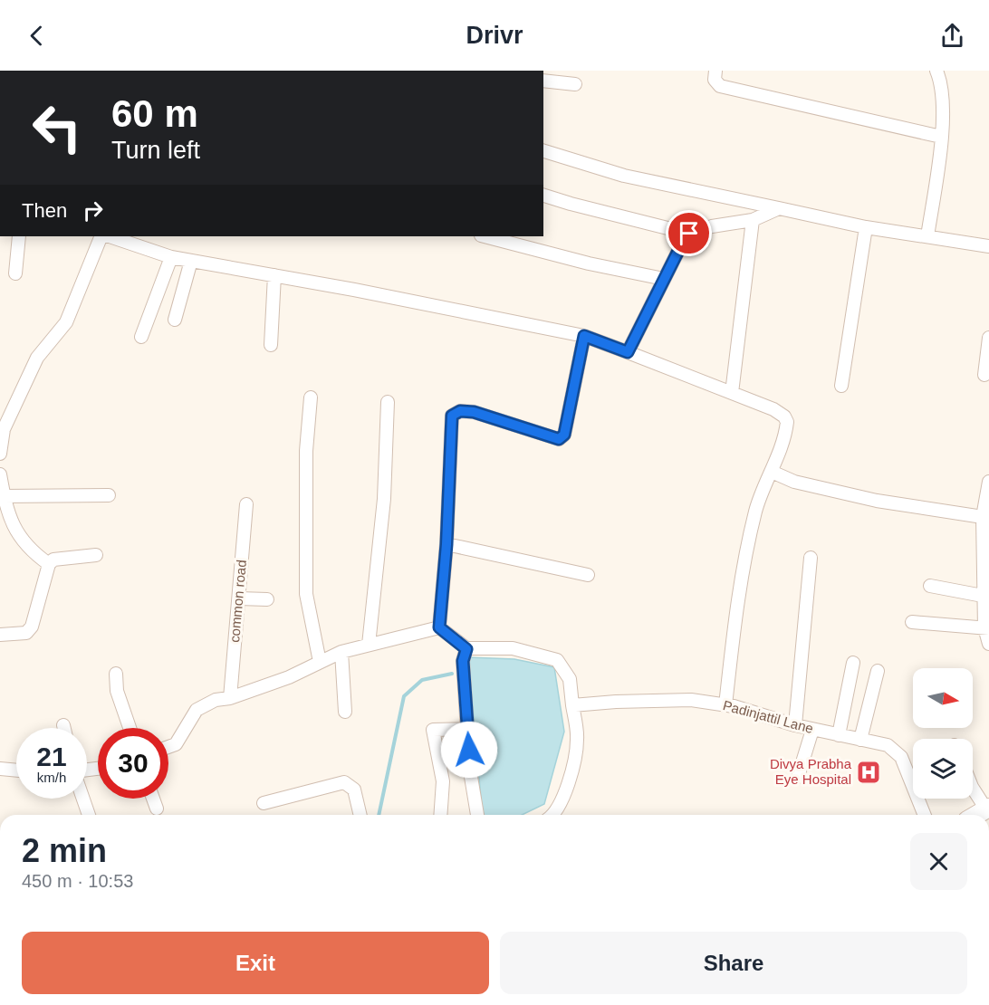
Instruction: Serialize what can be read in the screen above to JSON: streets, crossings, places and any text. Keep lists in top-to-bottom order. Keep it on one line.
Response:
{"streets":{"street":["common road","Padinjattil Lane"]},"places":{"hospital":["Divya Prabha Eye Hospital"]},"north":"right","page":{"header":"Drivr","turn":["60 m","Turn left"],"then":"Then","speed":"21 km/h","limit":"30","heading":["2 min","450 m · 10:53"],"buttons":["Exit","Share"]}}
